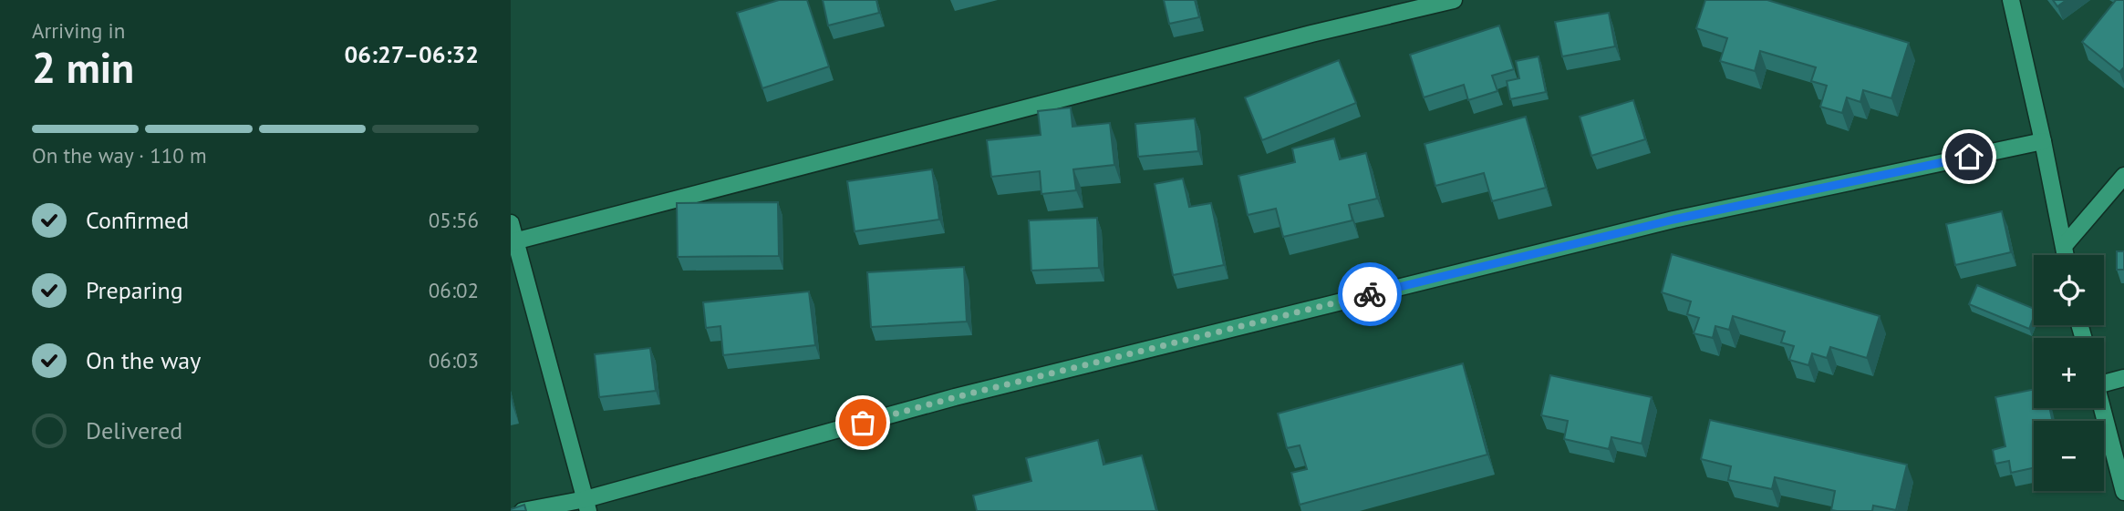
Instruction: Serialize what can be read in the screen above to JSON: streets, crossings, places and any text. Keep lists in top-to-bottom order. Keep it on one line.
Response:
{"page":{"heading":["2 min","Arriving in","06:27–06:32"],"bar":"On the way · 110 m","list":[["Confirmed","05:56"],["Preparing","06:02"],["On the way","06:03"],"Delivered"],"map_buttons":["+","−"]}}
